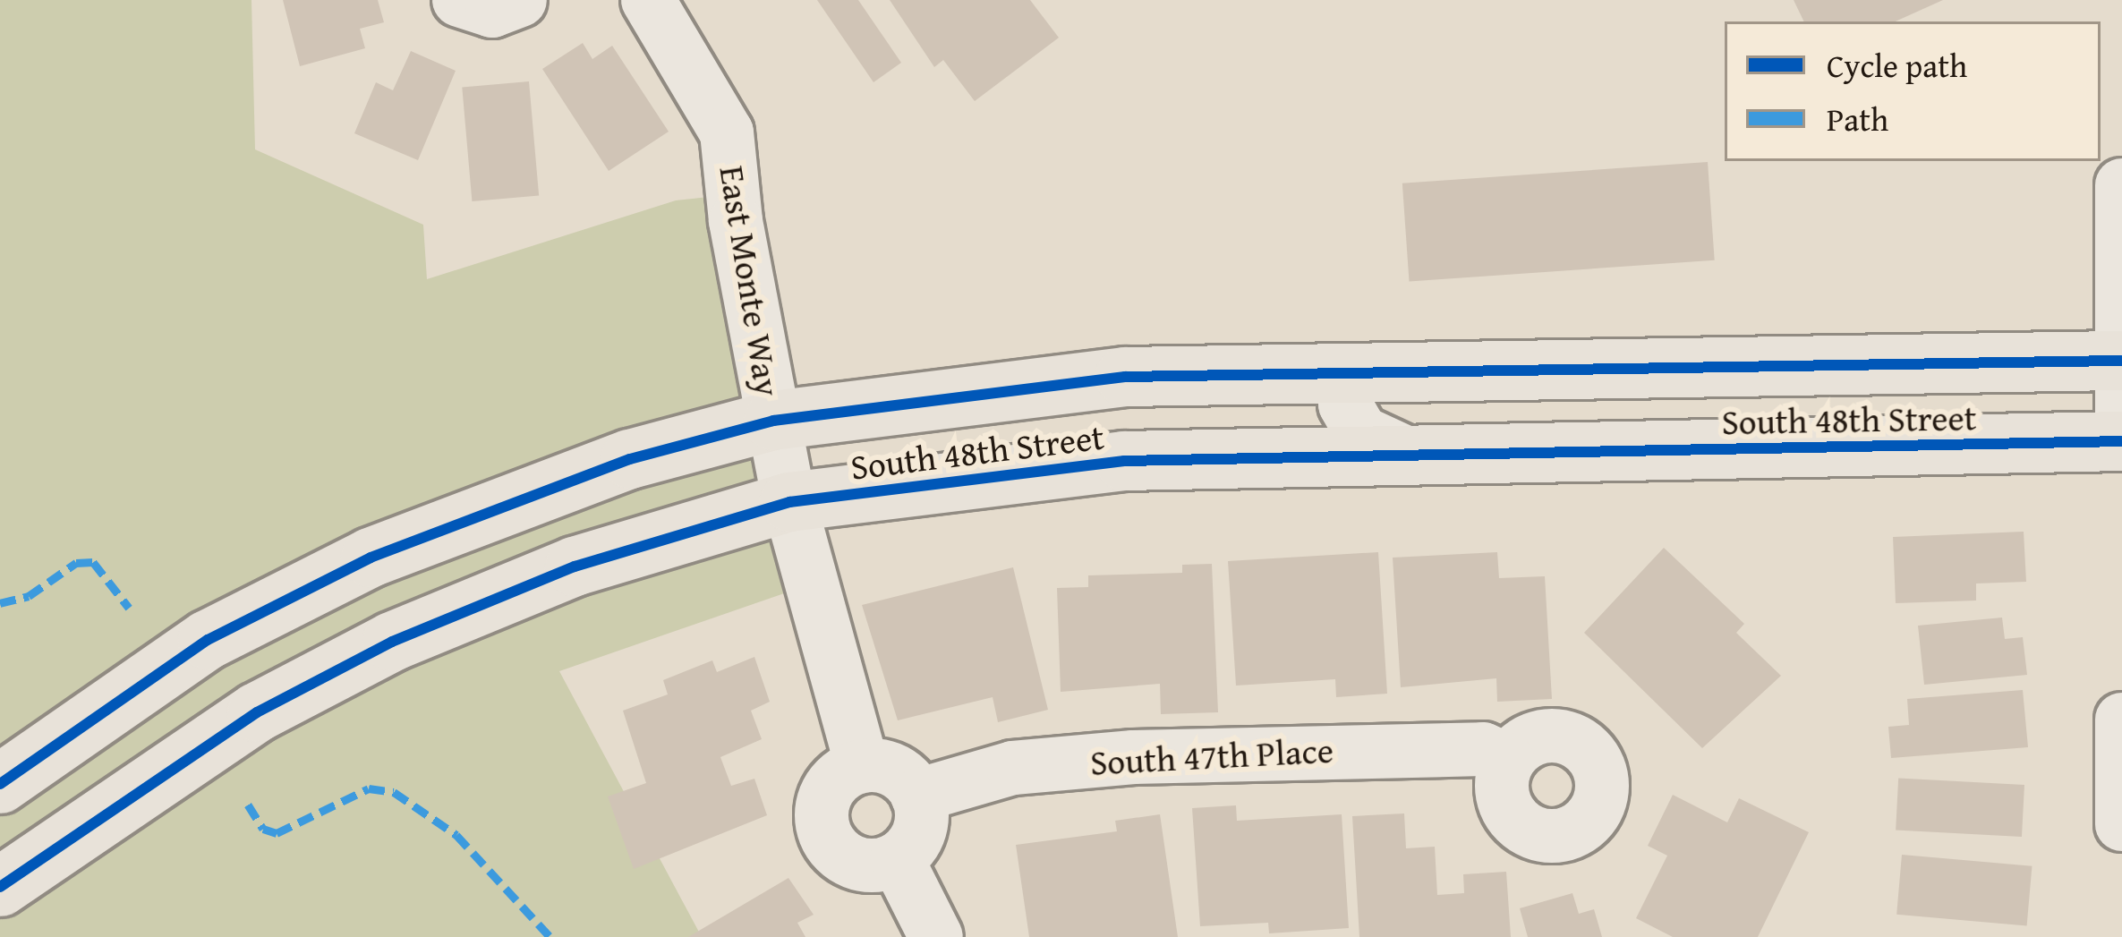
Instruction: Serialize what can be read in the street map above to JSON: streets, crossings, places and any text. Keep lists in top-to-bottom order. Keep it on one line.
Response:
{"streets":{"main road":["South 48th Street"],"street":["East Monte Way","South 47th Place"]},"crossings":[["East Monte Way","South 48th Street"],["East Monte Way","South 47th Place"]],"legend":["Cycle path","Path"]}
